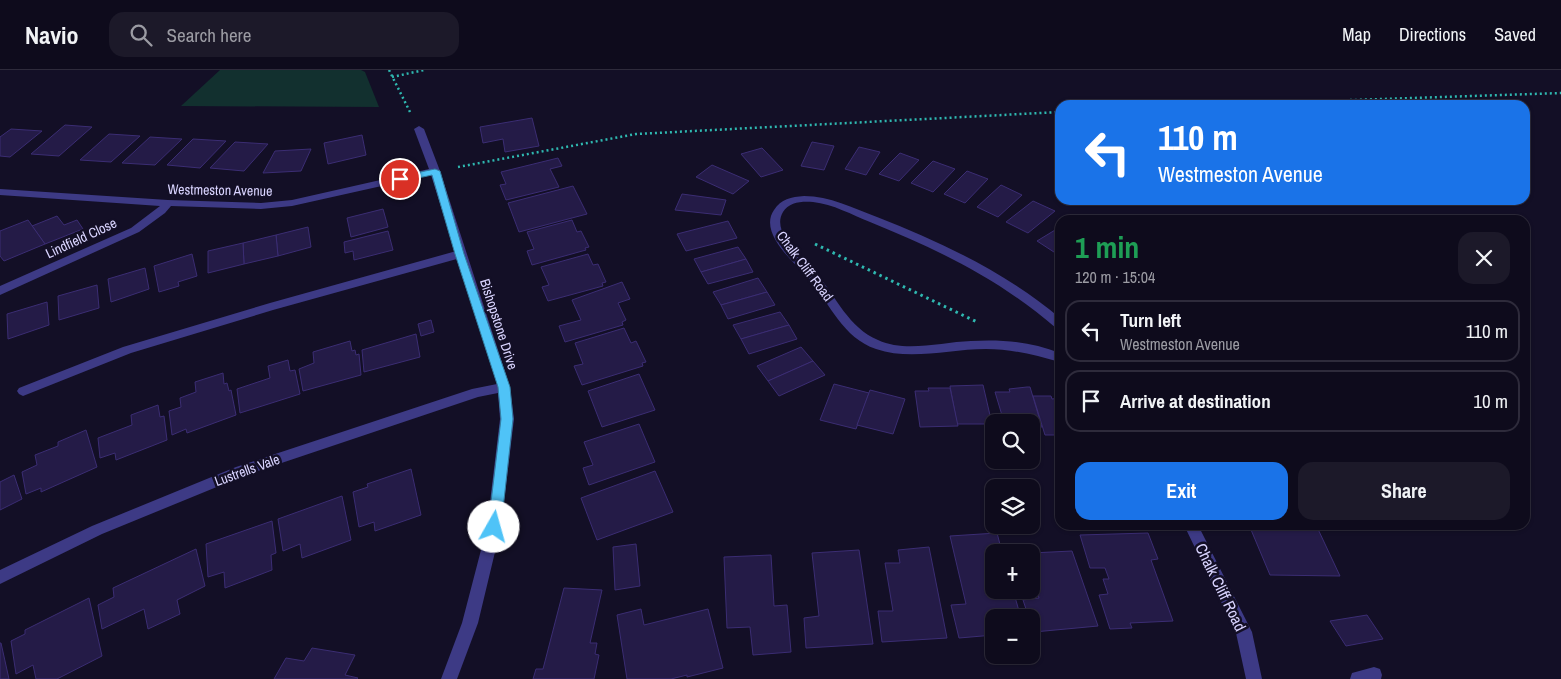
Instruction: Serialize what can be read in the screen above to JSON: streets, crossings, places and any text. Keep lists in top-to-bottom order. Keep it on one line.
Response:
{"streets":{"street":["Westmeston Avenue","Lindfield Close","Chalk Cliff Road","Bishopstone Drive","Lustrells Vale"]},"crossings":[["Westmeston Avenue","Lindfield Close"],["Westmeston Avenue","Bishopstone Drive"],["Bishopstone Drive","Lustrells Vale"]],"page":{"header":"Navio","search":"Search here","nav":["Map","Directions","Saved"],"turn":["110 m","Westmeston Avenue"],"heading":["1 min","120 m · 15:04"],"list":[{"name":"Turn left","note":"Westmeston Avenue","value":"110 m"},{"name":"Arrive at destination","value":"10 m"}],"map_buttons":["+","−"],"buttons":["Exit","Share"]}}
